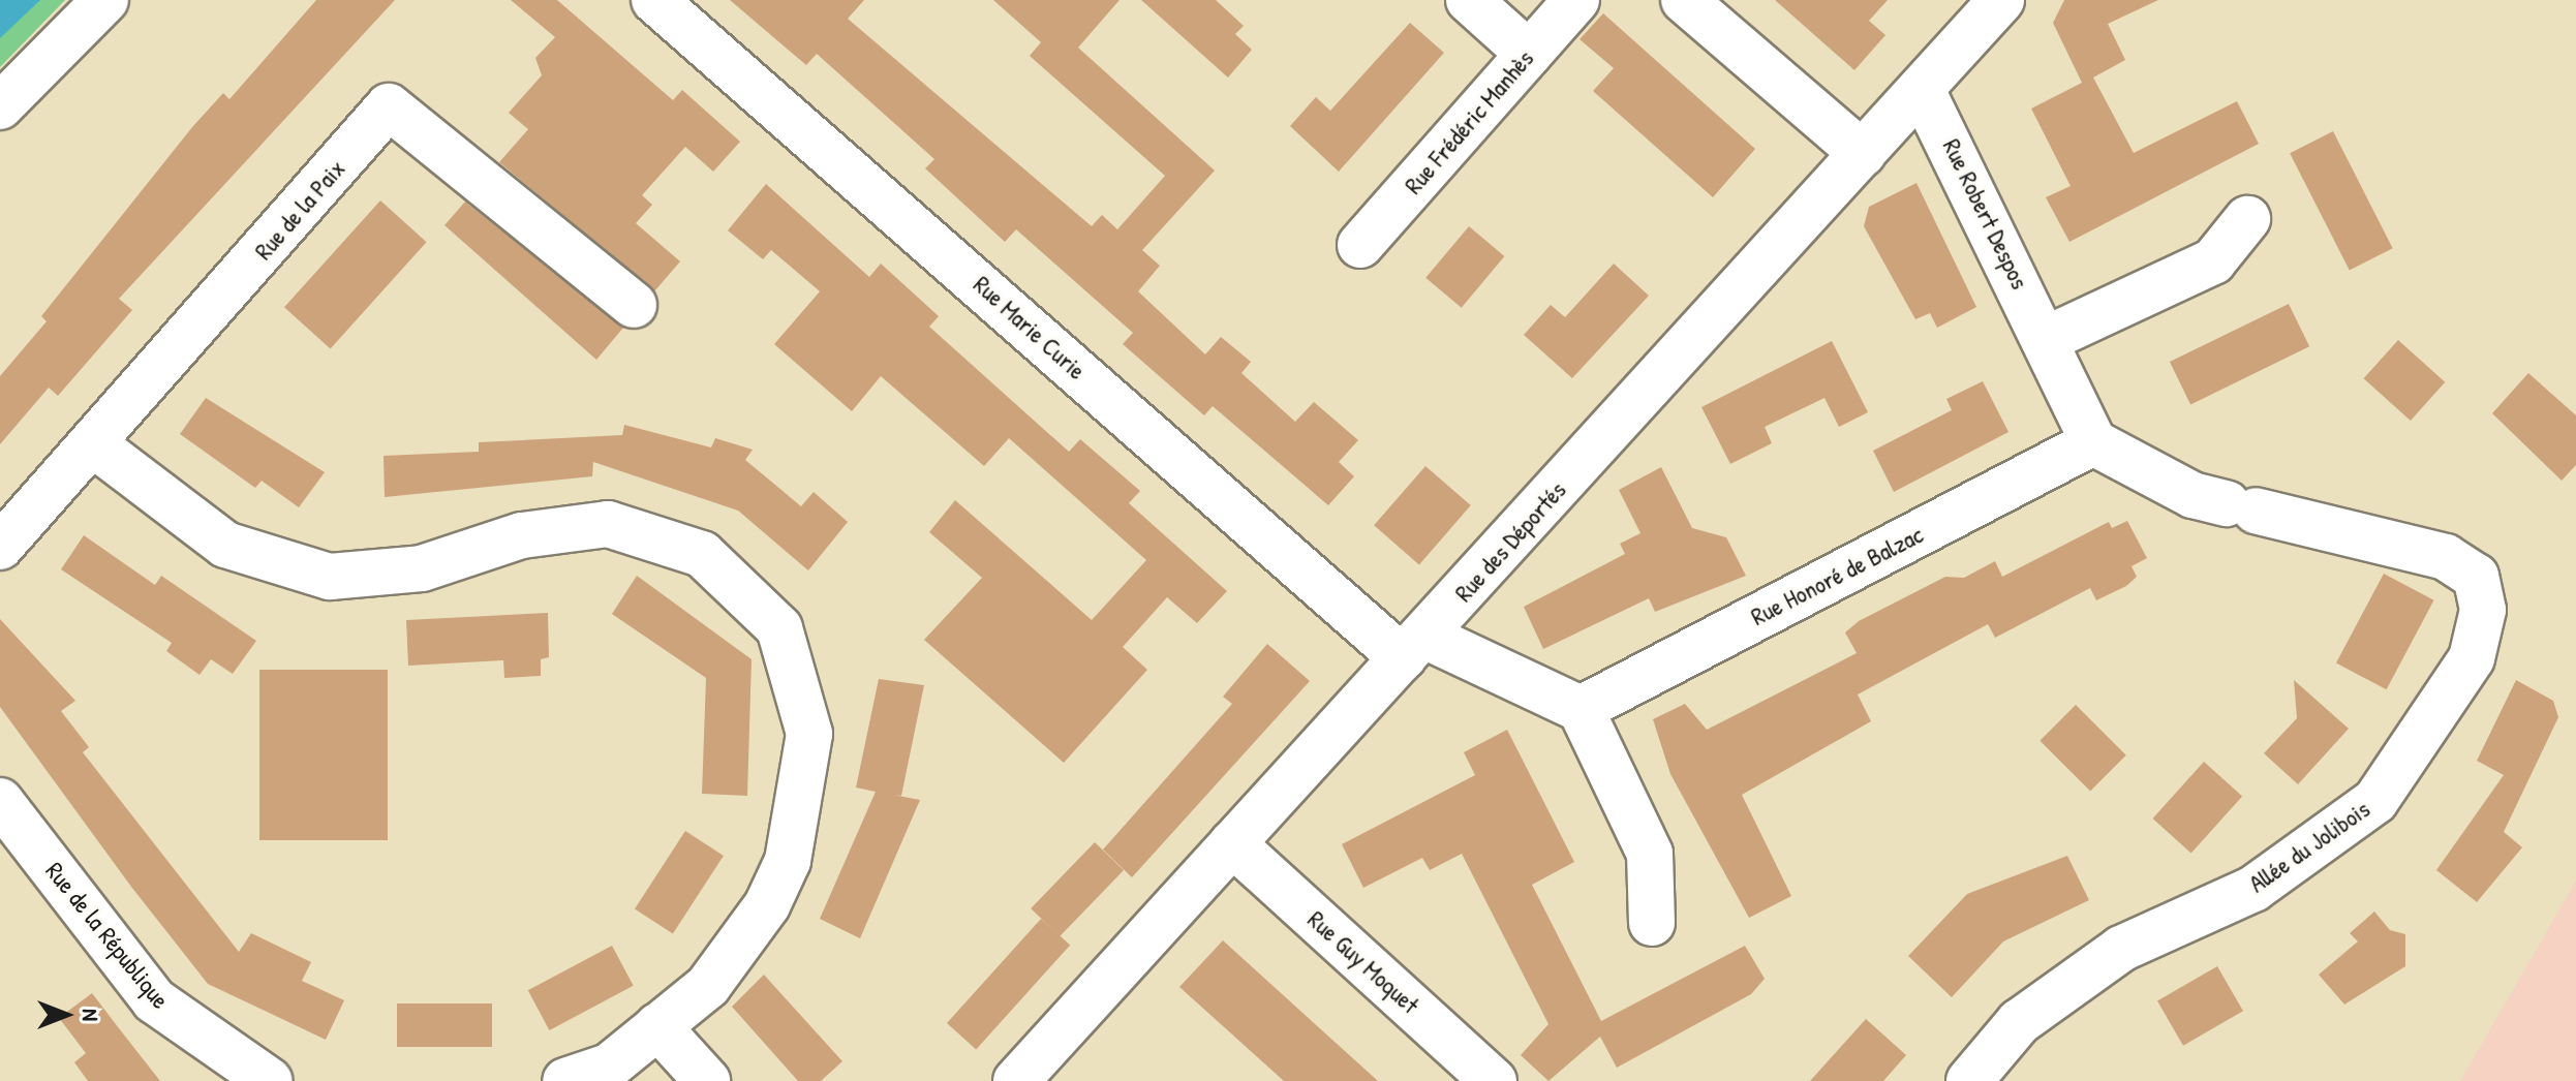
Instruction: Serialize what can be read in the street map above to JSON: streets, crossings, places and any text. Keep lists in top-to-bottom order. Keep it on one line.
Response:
{"streets":{"street":["Rue Frédéric Manhès","Rue de la Paix","Rue Robert Despos","Rue Marie Curie","Rue des Déportés","Rue Honoré de Balzac","Allée du Jolibois","Rue de la République","Rue Guy Moquet"]},"crossings":[["Rue Robert Despos","Rue des Déportés"],["Rue Robert Despos","Rue Honoré de Balzac"],["Rue Robert Despos","Allée du Jolibois"],["Rue Marie Curie","Rue des Déportés"],["Rue des Déportés","Rue Guy Moquet"],["Rue Honoré de Balzac","Allée du Jolibois"]],"north":"right"}
